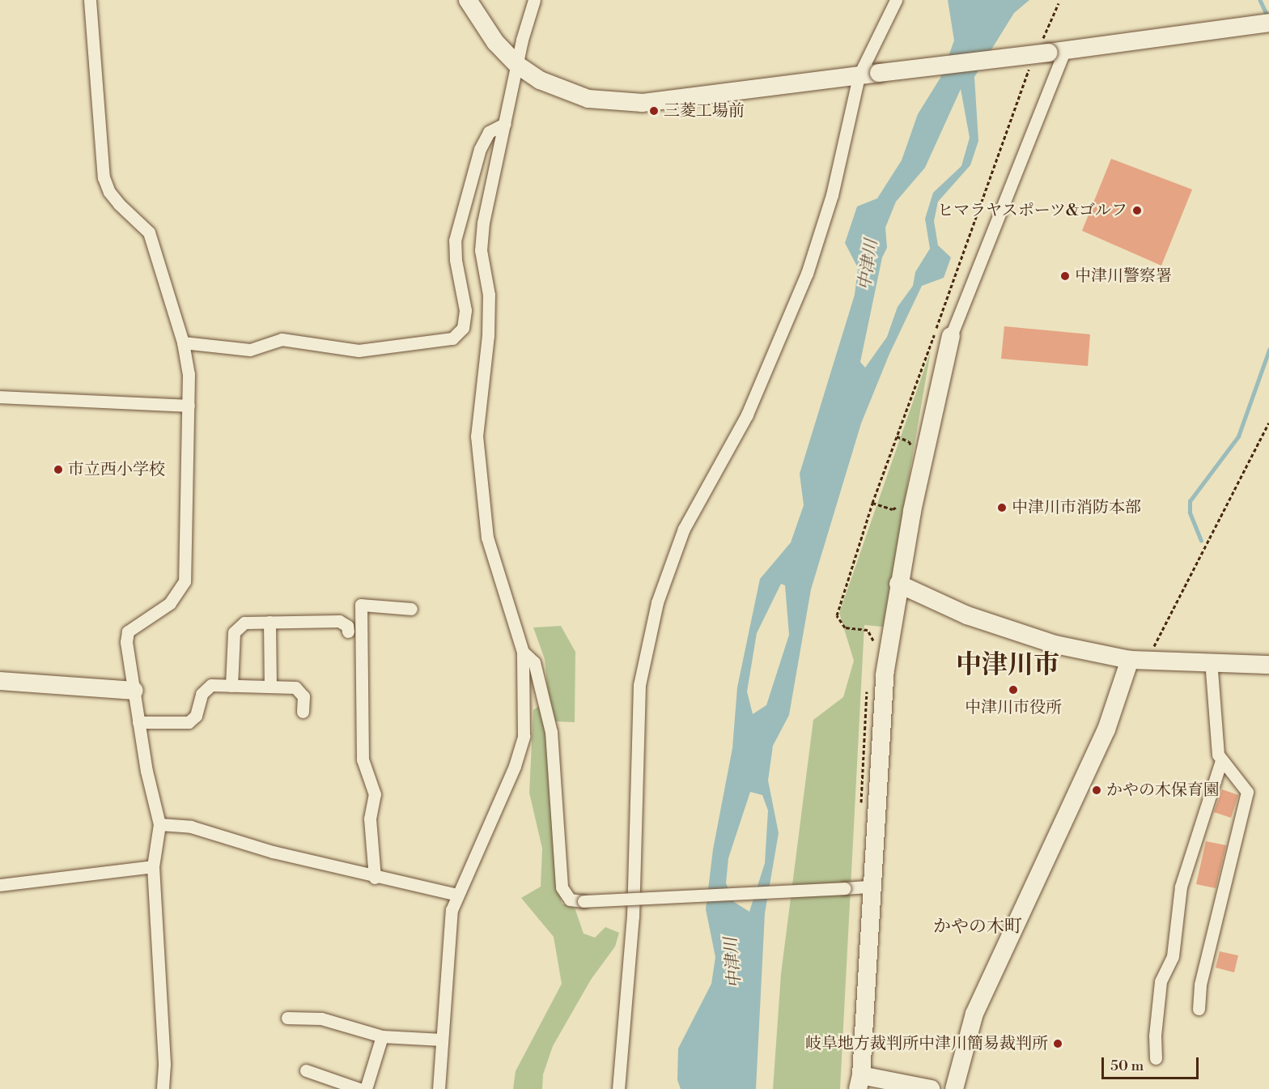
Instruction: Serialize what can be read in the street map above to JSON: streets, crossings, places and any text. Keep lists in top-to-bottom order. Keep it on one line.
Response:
{"districts":["中津川市","かやの木町"],"water":["中津川"],"places":["三菱工場前","ヒマラヤスポーツ&ゴルフ","中津川警察署","市立西小学校","中津川市消防本部","中津川市役所","かやの木保育園","岐阜地方裁判所中津川簡易裁判所"],"scale_bar":"50 m"}
